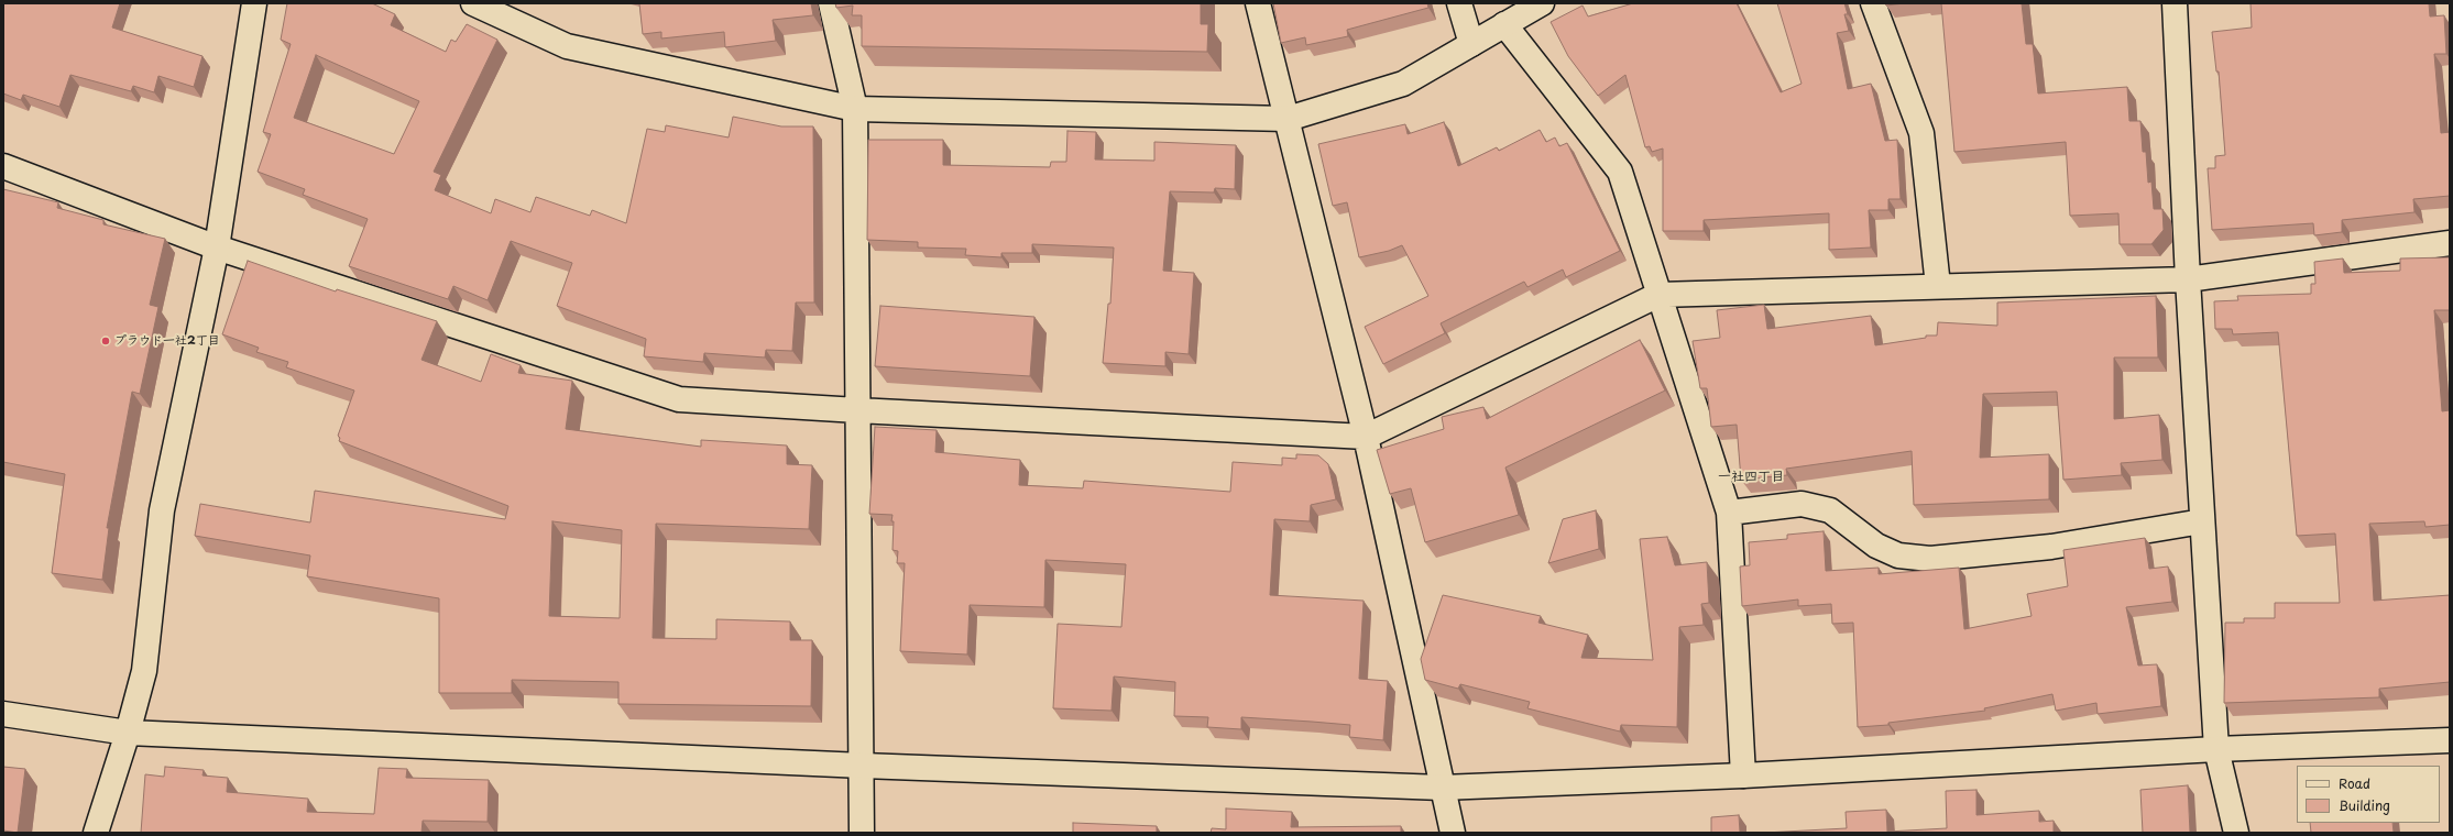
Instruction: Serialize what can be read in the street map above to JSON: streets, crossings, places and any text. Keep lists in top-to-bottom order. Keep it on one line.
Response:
{"districts":["一社四丁目"],"places":["プラウド一社2丁目"],"legend":["Road","Building"]}
